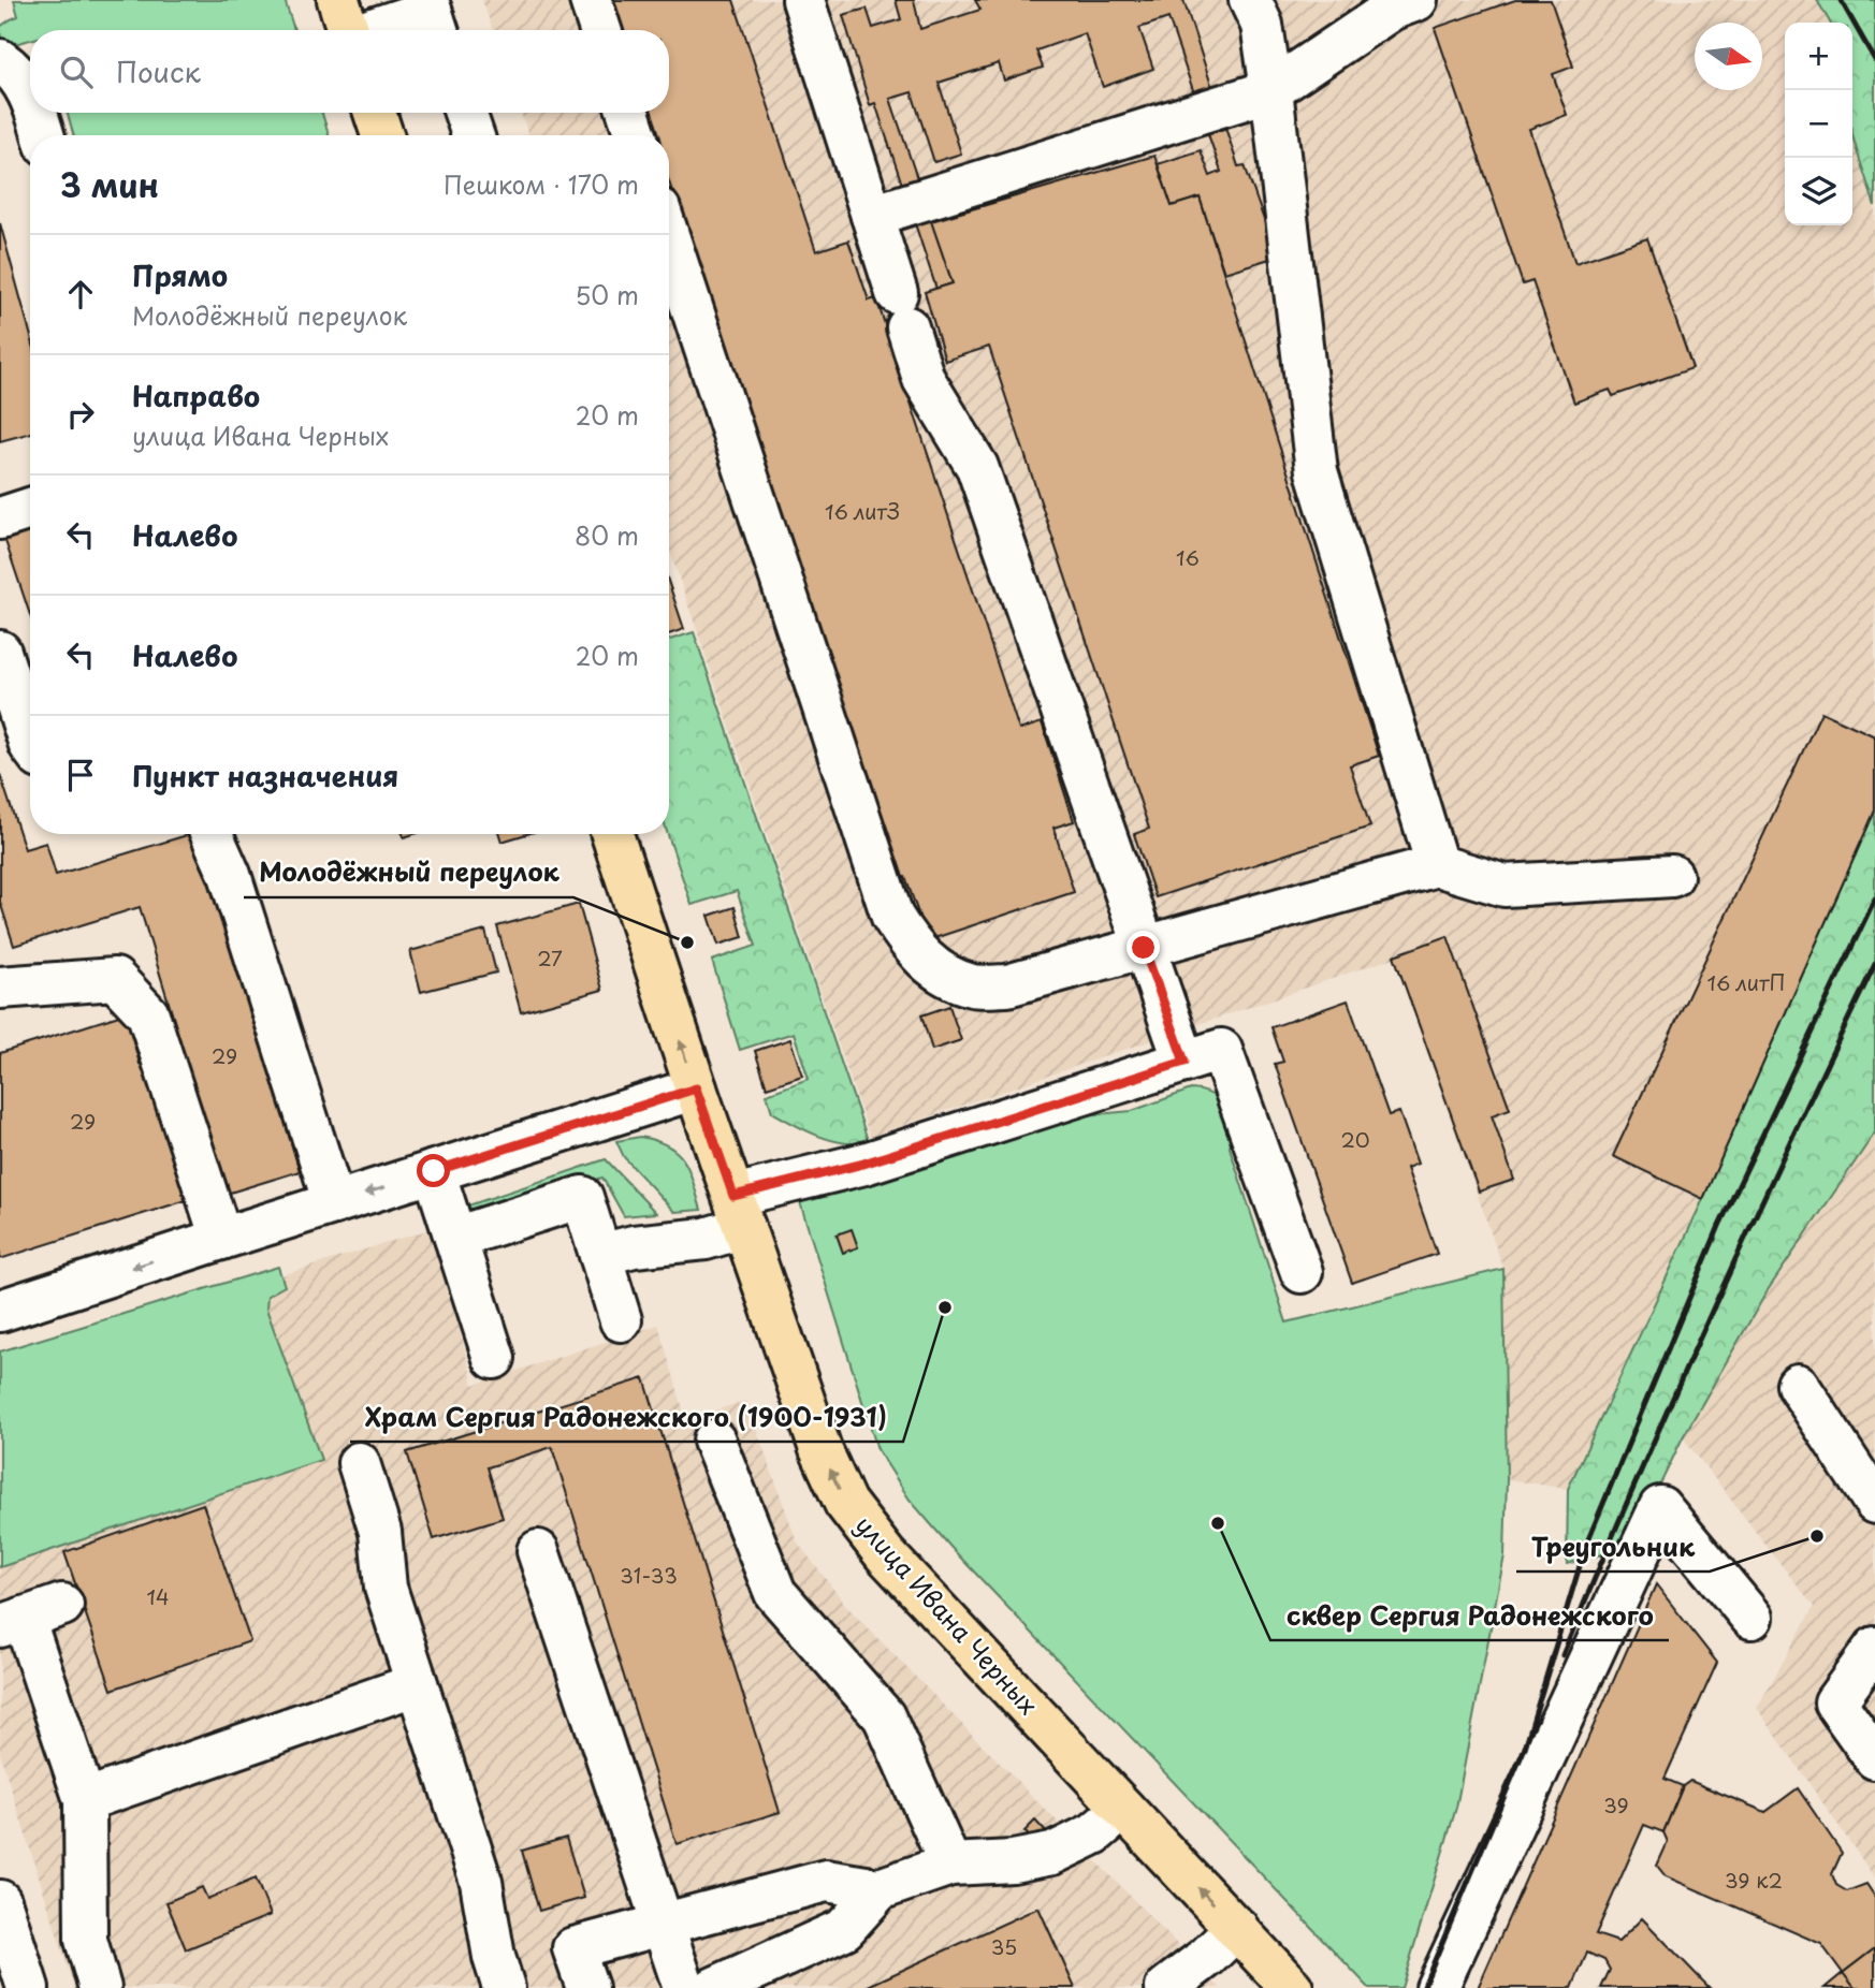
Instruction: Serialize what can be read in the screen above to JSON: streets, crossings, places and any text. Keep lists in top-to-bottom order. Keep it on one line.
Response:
{"streets":{"main road":["улица Ивана Черных"]},"one_way":["улица Ивана Черных"],"places":["Молодёжный переулок","Храм Сергия Радонежского (1900-1931)","сквер Сергия Радонежского","Треугольник"],"house_numbers":["16 литЗ","16","27","16 литП","29","29","20","31-33","14","39","39 к2","35"],"north":"right","page":{"map_buttons":["+","−"],"search":"Поиск","heading":["3 мин","Пешком · 170 m"],"list":[["Прямо","Молодёжный переулок","50 m"],["Направо","улица Ивана Черных","20 m"],["Налево","80 m"],["Налево","20 m"],"Пункт назначения"]}}
